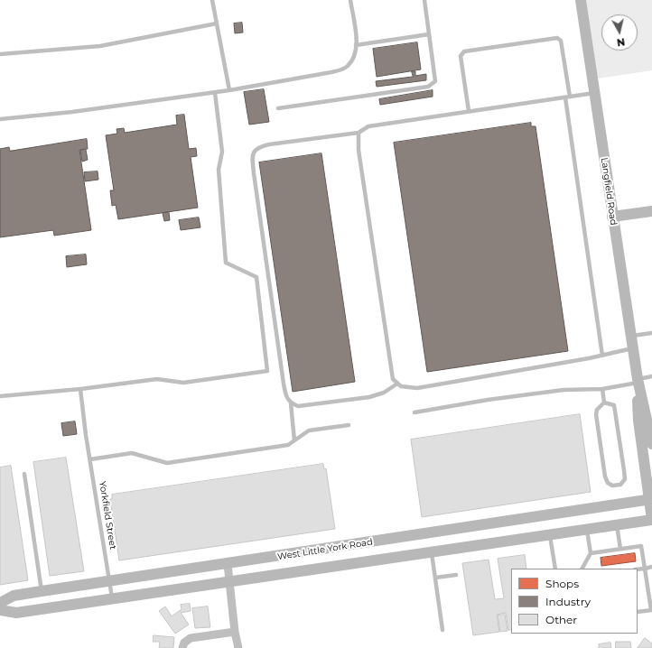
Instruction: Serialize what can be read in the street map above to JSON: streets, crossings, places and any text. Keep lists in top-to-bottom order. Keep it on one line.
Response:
{"streets":{"main road":["Langfield Road","West Little York Road"],"lane":["Yorkfield Street"]},"crossings":[["Langfield Road","West Little York Road"],["Yorkfield Street","West Little York Road"]],"legend":["Shops","Industry","Other"],"north":"bottom"}
